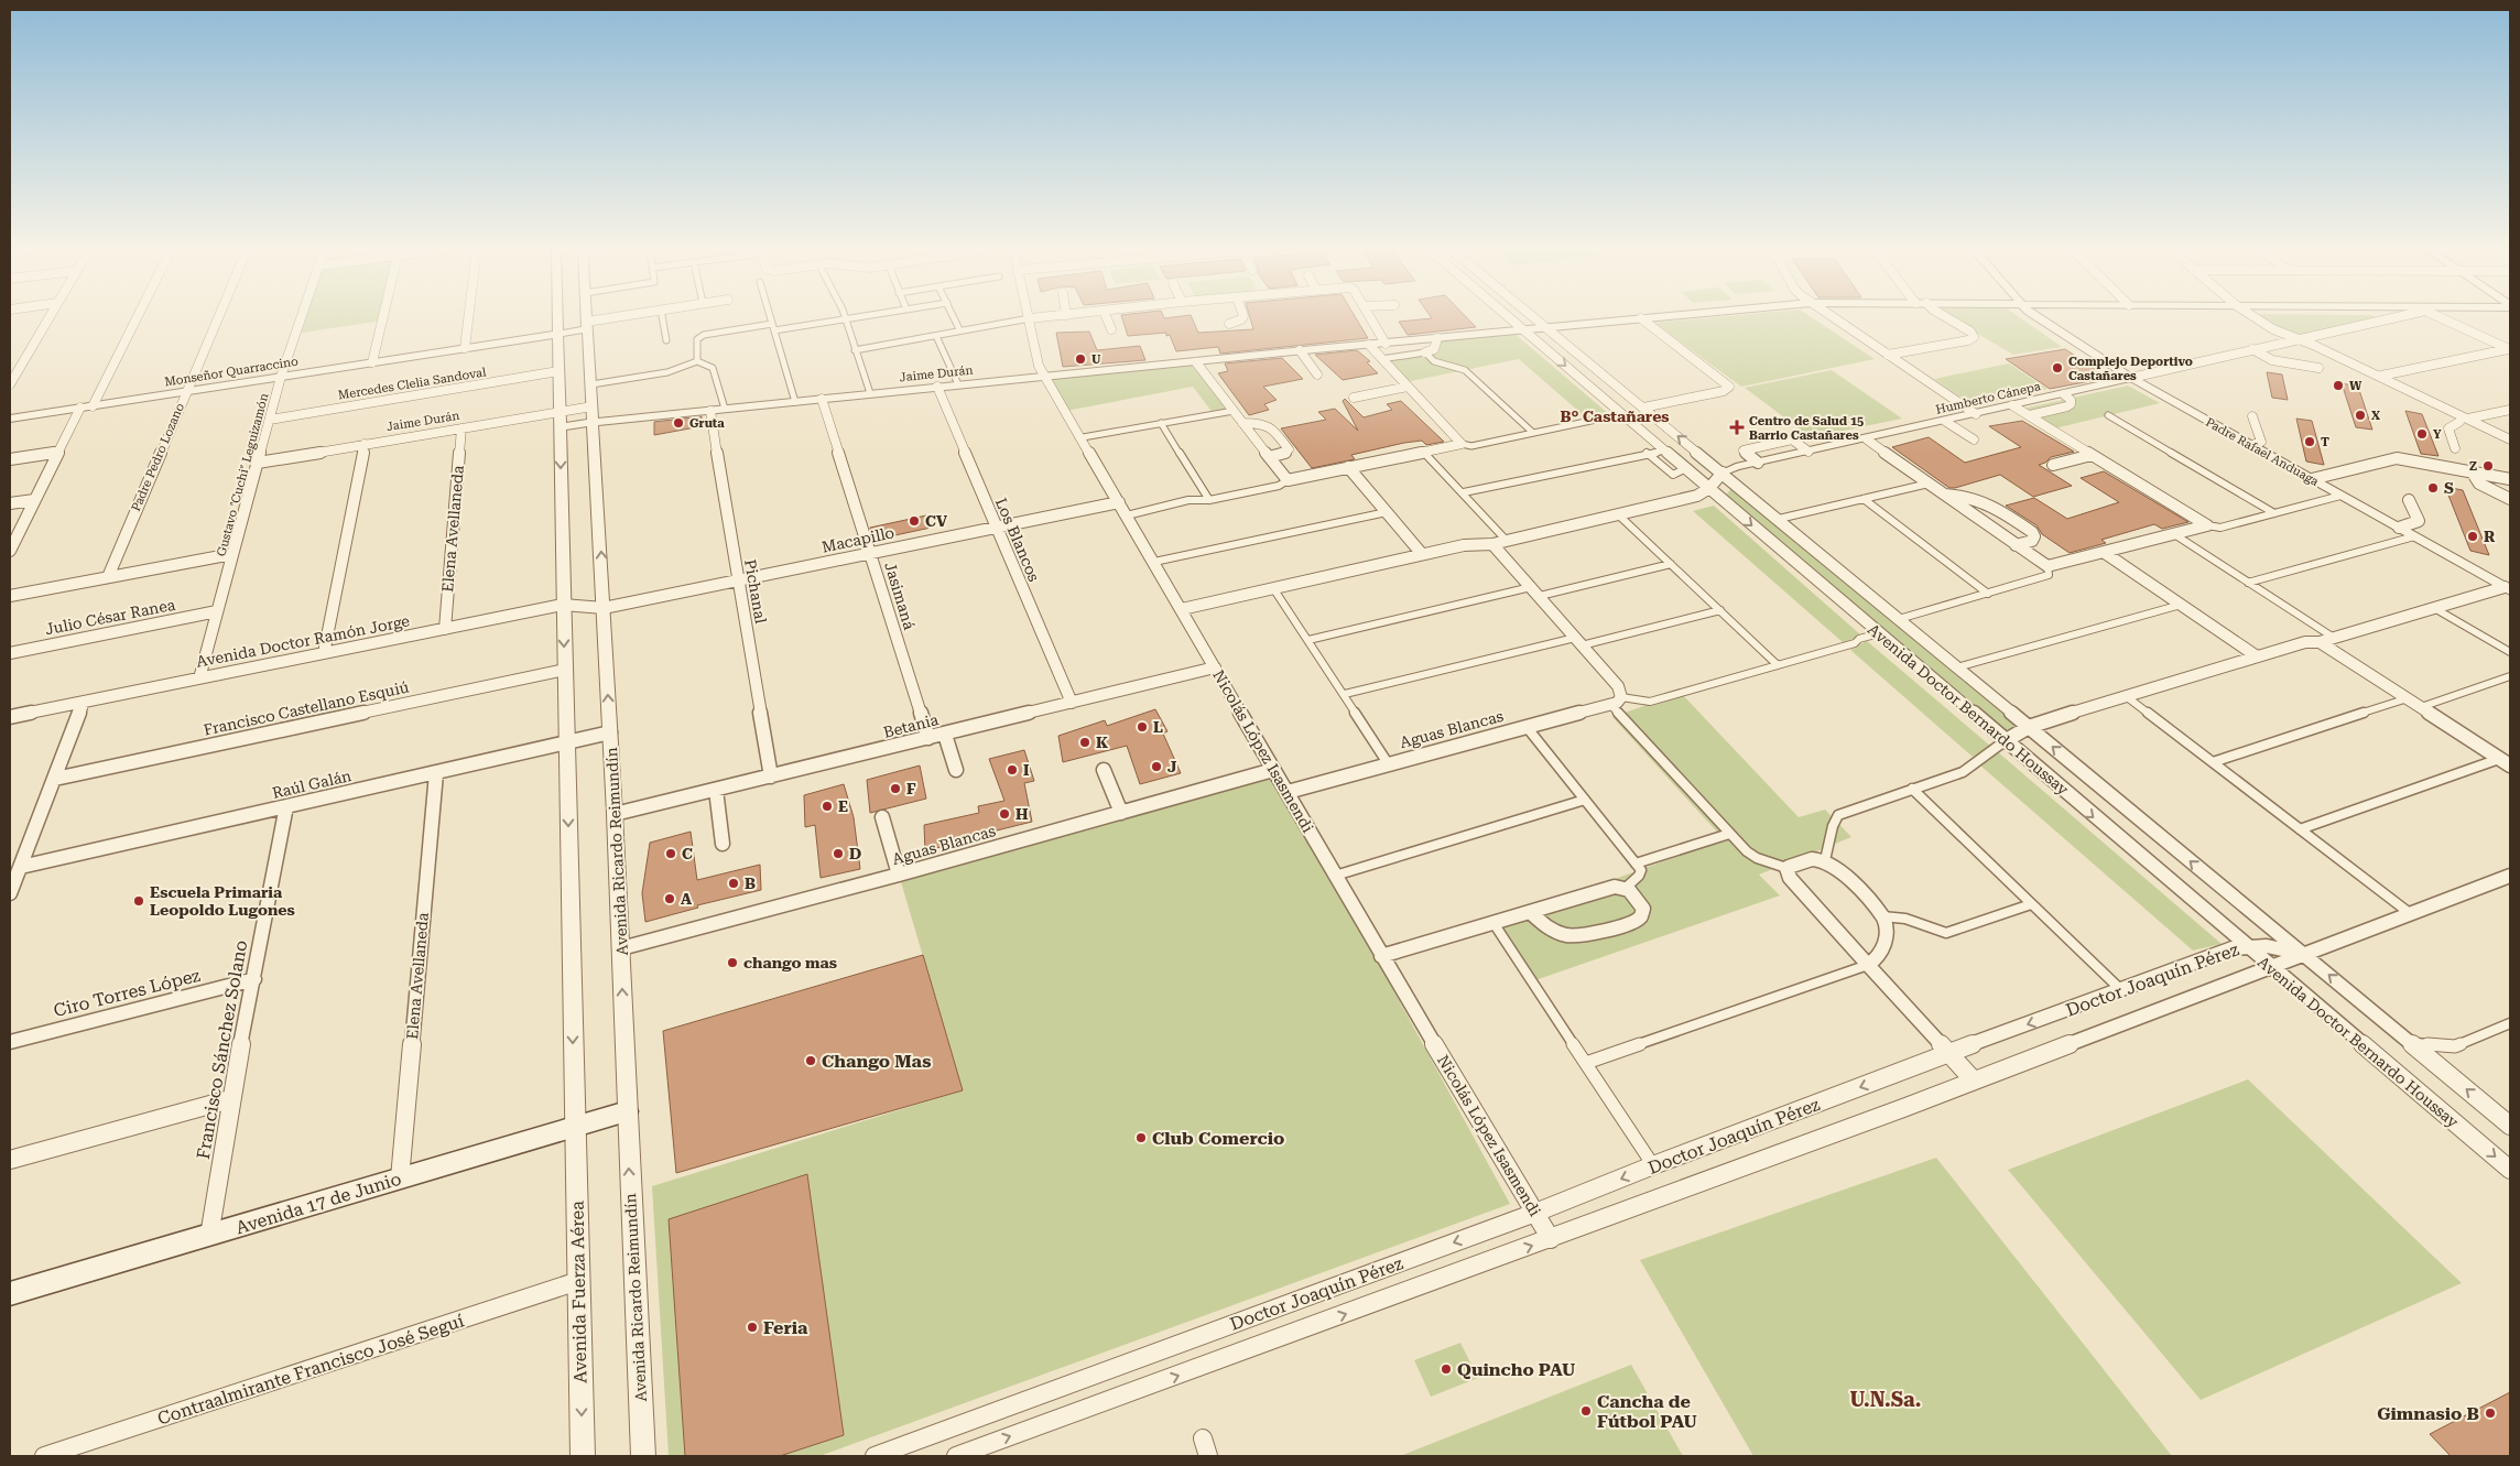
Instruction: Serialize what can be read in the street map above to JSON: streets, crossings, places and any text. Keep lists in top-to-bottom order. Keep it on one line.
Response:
{"streets":{"main road":["Avenida 17 de Junio"],"street":["Monseñor Quarraccino","Jaime Durán","Mercedes Clelia Sandoval","Humberto Cánepa","Padre Rafael Anduaga","Padre Pedro Lozano","Gustavo \"Cuchi\" Leguizamón","Elena Avellaneda","Macapillo","Los Blancos","Pichanal","Jasimaná","Julio César Ranea","Avenida Doctor Ramón Jorge","Francisco Castellano Esquiú","Avenida Doctor Bernardo Houssay","Betania","Aguas Blancas","Nicolás López Isasmendi","Raúl Galán","Avenida Ricardo Reimundín","Doctor Joaquín Pérez","Ciro Torres López","Francisco Sánchez Solano","Avenida Fuerza Aérea","Contraalmirante Francisco José Seguí"]},"crossings":[["Monseñor Quarraccino","Padre Pedro Lozano"],["Monseñor Quarraccino","Gustavo \"Cuchi\" Leguizamón"],["Monseñor Quarraccino","Avenida Ricardo Reimundín"],["Jaime Durán","Gustavo \"Cuchi\" Leguizamón"],["Jaime Durán","Elena Avellaneda"],["Jaime Durán","Los Blancos"],["Jaime Durán","Pichanal"],["Jaime Durán","Jasimaná"],["Jaime Durán","Avenida Doctor Bernardo Houssay"],["Jaime Durán","Nicolás López Isasmendi"],["Jaime Durán","Avenida Ricardo Reimundín"],["Mercedes Clelia Sandoval","Gustavo \"Cuchi\" Leguizamón"],["Humberto Cánepa","Padre Rafael Anduaga"],["Humberto Cánepa","Avenida Doctor Bernardo Houssay"],["Gustavo \"Cuchi\" Leguizamón","Julio César Ranea"],["Gustavo \"Cuchi\" Leguizamón","Avenida Doctor Ramón Jorge"],["Elena Avellaneda","Avenida Doctor Ramón Jorge"],["Elena Avellaneda","Raúl Galán"],["Elena Avellaneda","Avenida 17 de Junio"],["Macapillo","Los Blancos"],["Macapillo","Pichanal"],["Macapillo","Jasimaná"],["Macapillo","Avenida Doctor Ramón Jorge"],["Macapillo","Nicolás López Isasmendi"],["Macapillo","Avenida Ricardo Reimundín"],["Los Blancos","Betania"],["Pichanal","Betania"],["Jasimaná","Betania"],["Avenida Doctor Ramón Jorge","Avenida Ricardo Reimundín"],["Avenida Doctor Bernardo Houssay","Doctor Joaquín Pérez"],["Betania","Nicolás López Isasmendi"],["Betania","Avenida Ricardo Reimundín"],["Aguas Blancas","Nicolás López Isasmendi"],["Aguas Blancas","Avenida Ricardo Reimundín"],["Nicolás López Isasmendi","Doctor Joaquín Pérez"],["Raúl Galán","Avenida Ricardo Reimundín"],["Raúl Galán","Francisco Sánchez Solano"],["Avenida Ricardo Reimundín","Avenida 17 de Junio"],["Ciro Torres López","Francisco Sánchez Solano"],["Francisco Sánchez Solano","Avenida 17 de Junio"],["Avenida 17 de Junio","Avenida Fuerza Aérea"],["Avenida Fuerza Aérea","Contraalmirante Francisco José Seguí"]],"one_way":["Avenida Fuerza Aérea"],"districts":["B° Castañares","U.N.Sa."],"places":{"other":["U","Complejo Deportivo Castañares","W","X","Gruta","Y","T","Z","S","CV","R","L","K","J","I","F","E","H","C","D","B","A","Escuela Primaria Leopoldo Lugones","chango mas","Chango Mas","Club Comercio","Feria","Quincho PAU","Cancha de Fútbol PAU","Gimnasio B"],"health":["Centro de Salud 15 Barrio Castañares"]}}
